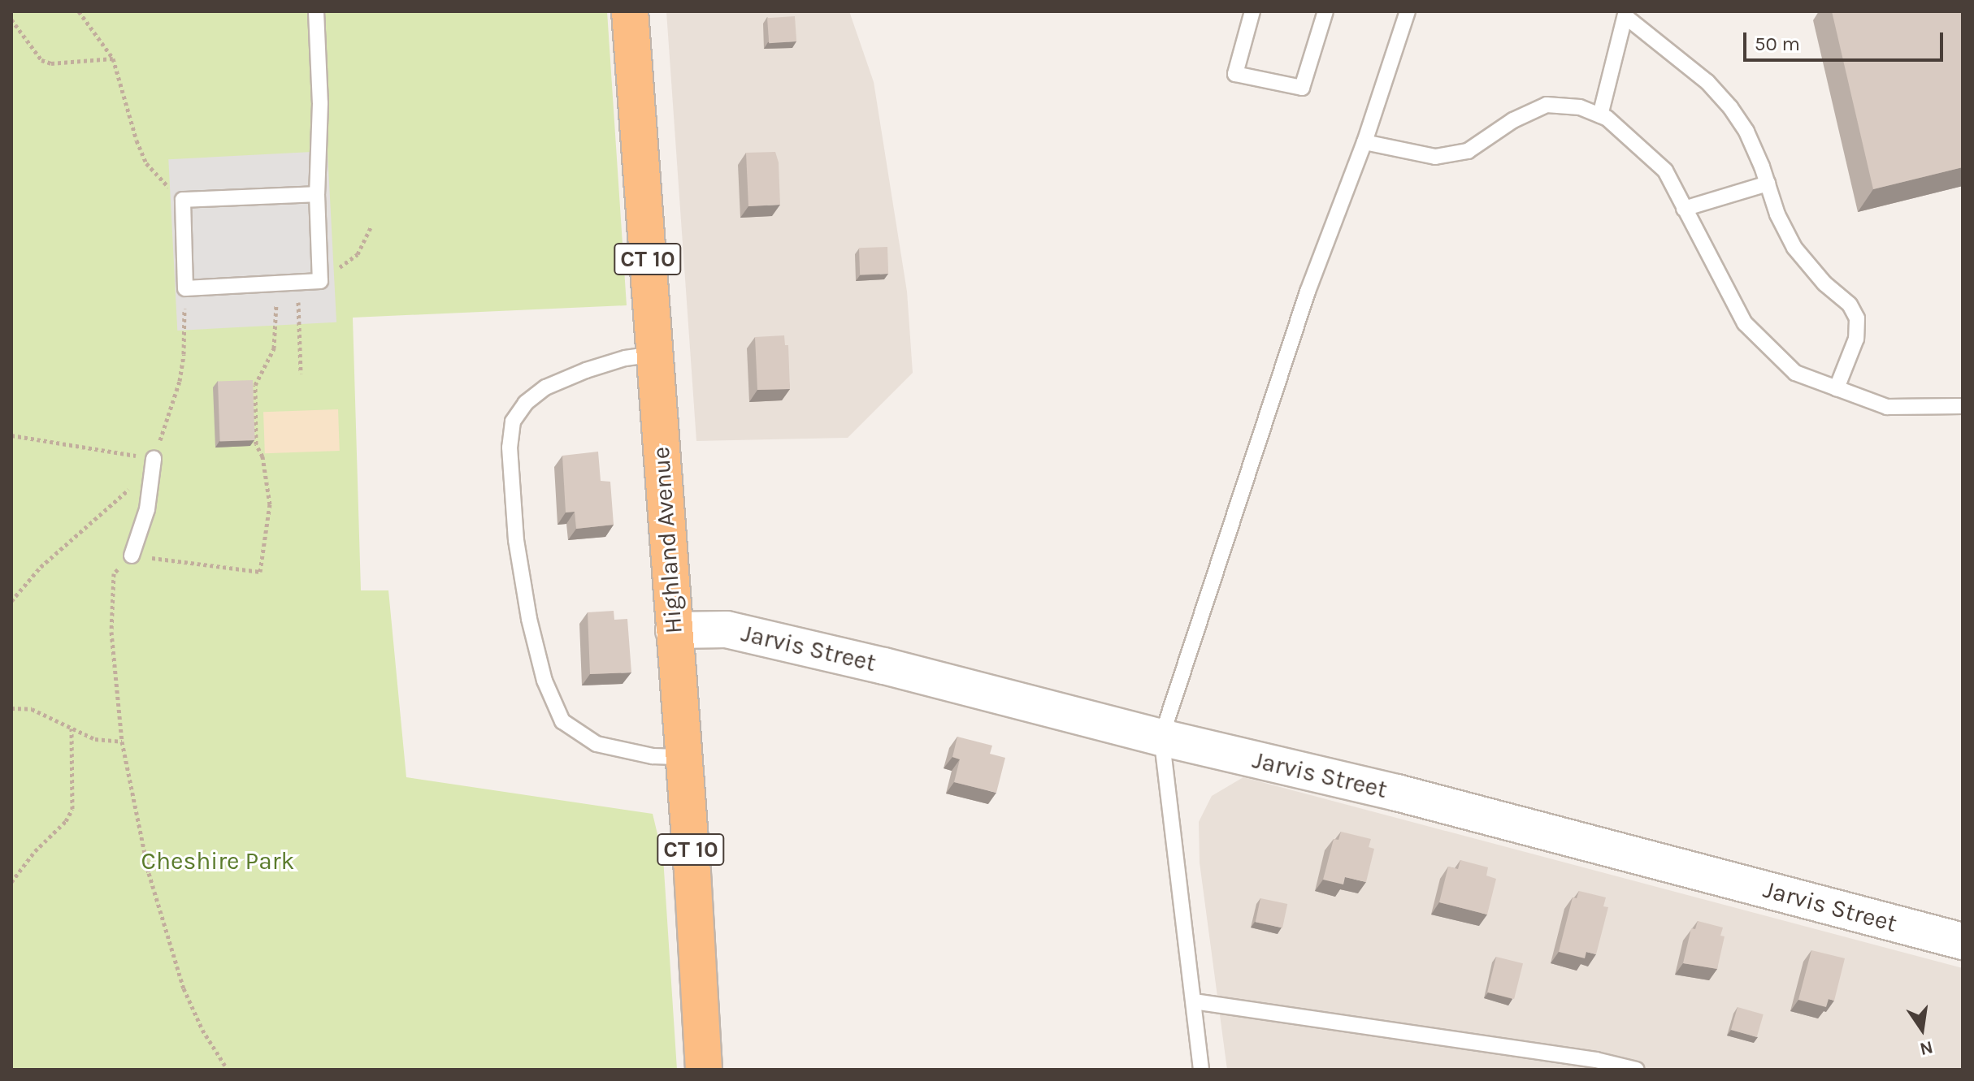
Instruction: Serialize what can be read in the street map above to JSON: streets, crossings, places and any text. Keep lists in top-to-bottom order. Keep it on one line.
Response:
{"streets":{"highway":["CT 10","Highland Avenue"],"street":["Jarvis Street"]},"crossings":[["Highland Avenue","Jarvis Street"]],"parks":["Cheshire Park"],"scale_bar":"50 m","north":"bottom"}
